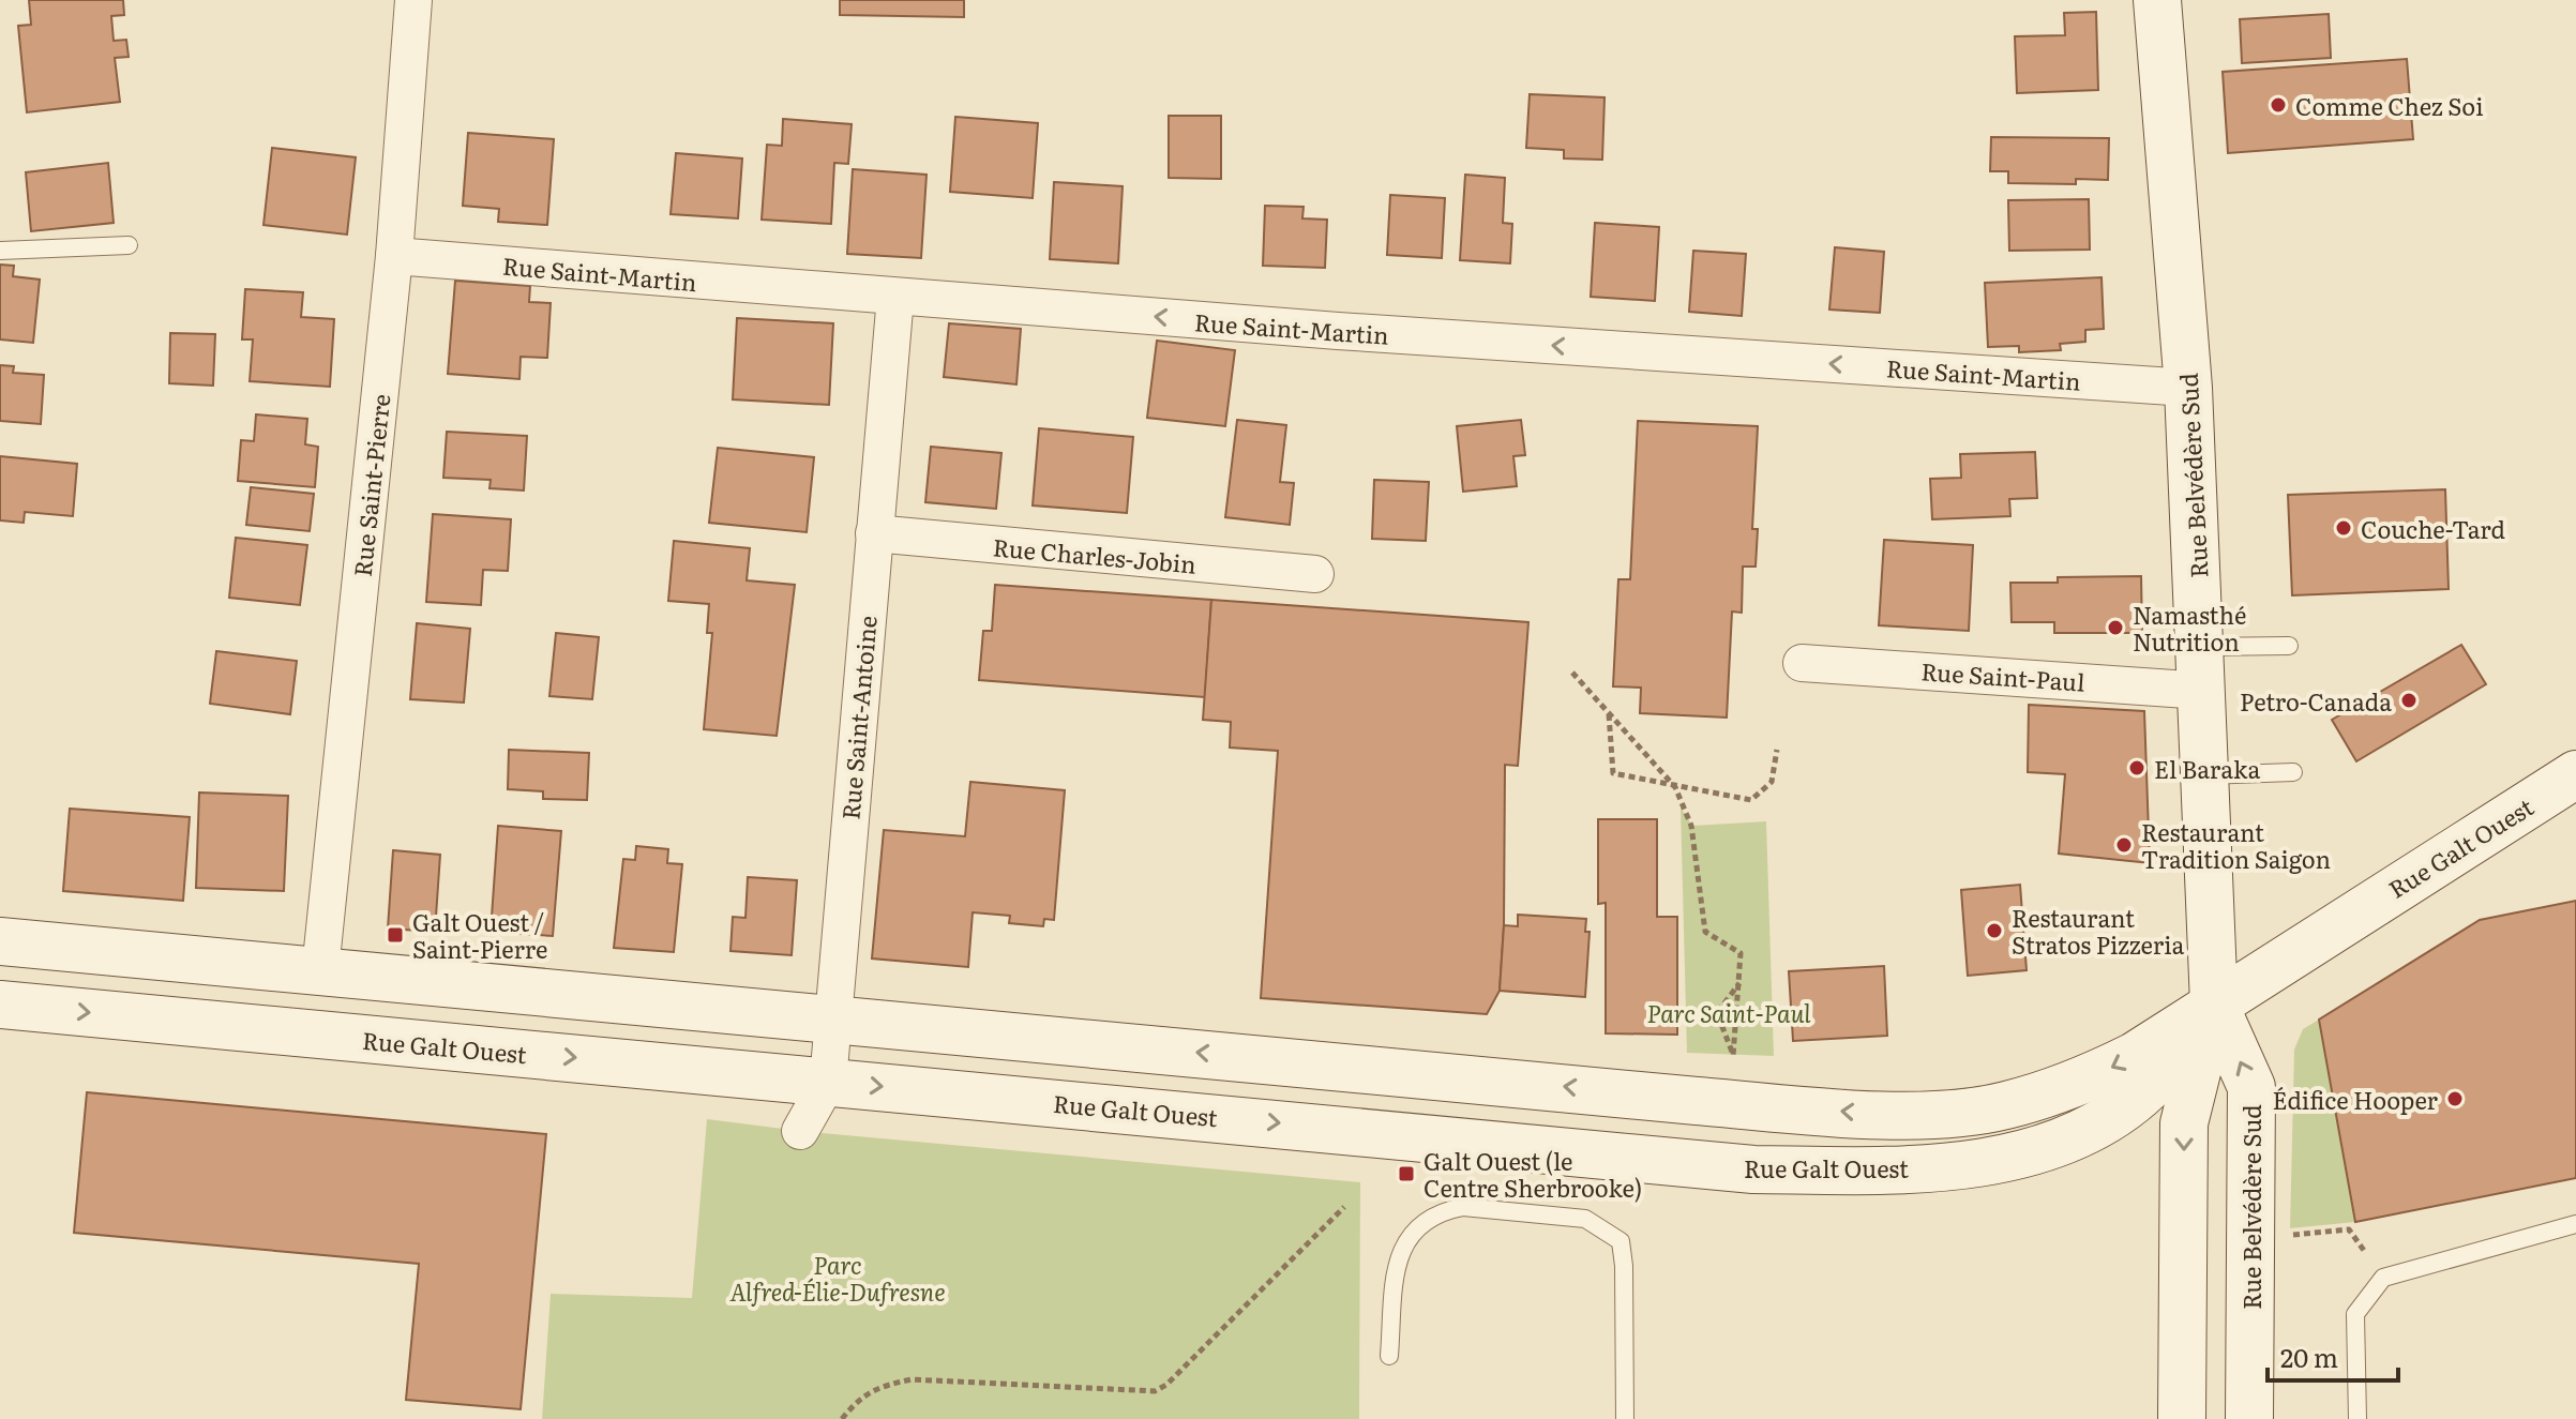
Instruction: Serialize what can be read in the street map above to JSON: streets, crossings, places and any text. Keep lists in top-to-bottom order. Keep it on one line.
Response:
{"streets":{"main road":["Rue Belvédère Sud","Rue Galt Ouest"],"street":["Rue Saint-Martin","Rue Saint-Pierre","Rue Charles-Jobin","Rue Saint-Paul","Rue Saint-Antoine"]},"crossings":[["Rue Saint-Martin","Rue Belvédère Sud"],["Rue Saint-Martin","Rue Saint-Pierre"],["Rue Saint-Martin","Rue Saint-Antoine"],["Rue Belvédère Sud","Rue Saint-Paul"],["Rue Belvédère Sud","Rue Galt Ouest"],["Rue Saint-Pierre","Rue Galt Ouest"],["Rue Charles-Jobin","Rue Saint-Antoine"],["Rue Saint-Antoine","Rue Galt Ouest"]],"one_way":["Rue Saint-Martin"],"parks":["Parc Saint-Paul","Parc Alfred-Élie-Dufresne"],"places":{"other":["Comme Chez Soi","Couche-Tard","Namasthé Nutrition","Petro-Canada","El Baraka","Restaurant Tradition Saigon","Restaurant Stratos Pizzeria","Édifice Hooper"],"transit":["Galt Ouest / Saint-Pierre","Galt Ouest (le Centre Sherbrooke)"]},"scale_bar":"20 m"}
